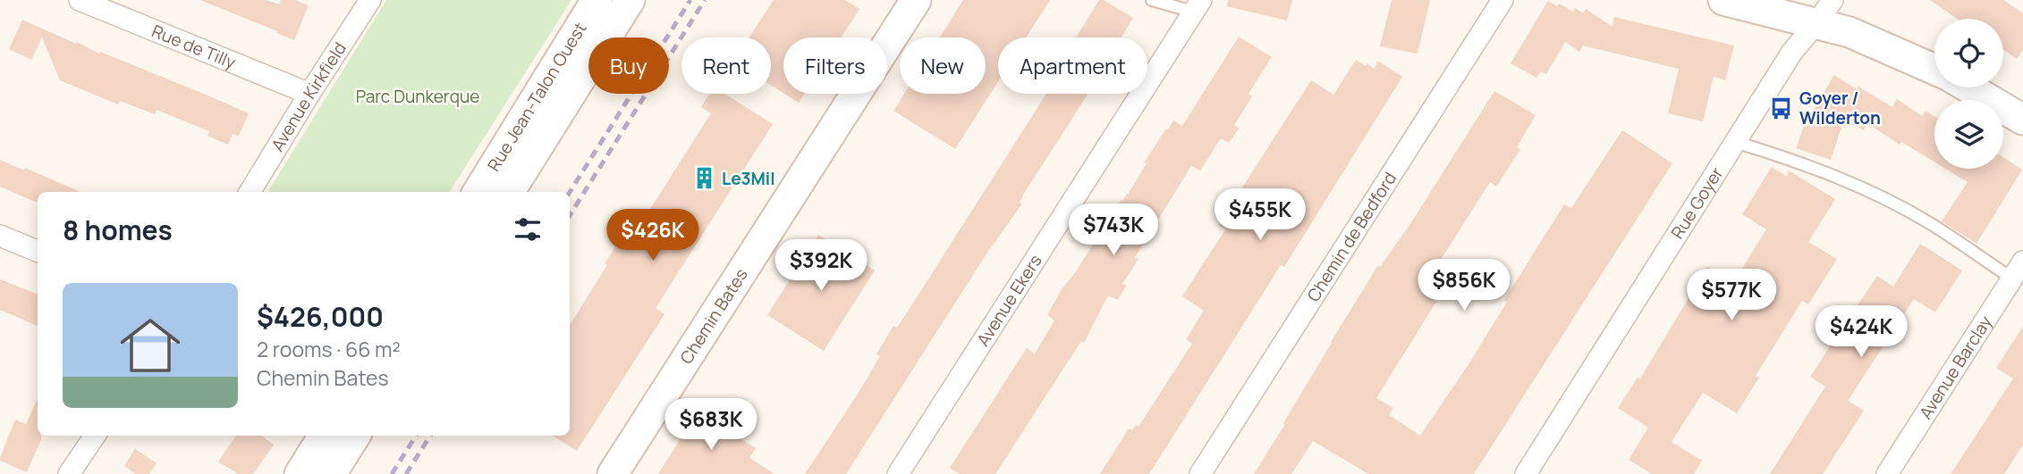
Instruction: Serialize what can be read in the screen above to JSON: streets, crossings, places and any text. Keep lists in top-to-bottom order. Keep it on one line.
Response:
{"streets":{"street":["Rue de Tilly","Avenue Kirkfield","Rue Jean-Talon Ouest","Rue Goyer","Chemin de Bedford","Avenue Ekers","Chemin Bates","Avenue Barclay"]},"crossings":[["Rue de Tilly","Avenue Kirkfield"]],"parks":["Parc Dunkerque"],"places":{"bus stop":["Goyer / Wilderton"],"building":["Le3Mil"]},"page":{"chip":["Buy","Rent","Filters","New","Apartment"],"price":["$455K","$743K","$426K","$392K","$856K","$577K","$424K","$683K"],"heading":"8 homes","list":[{"name":"$426,000","note":"2 rooms · 66 m² · Chemin Bates"}]}}
